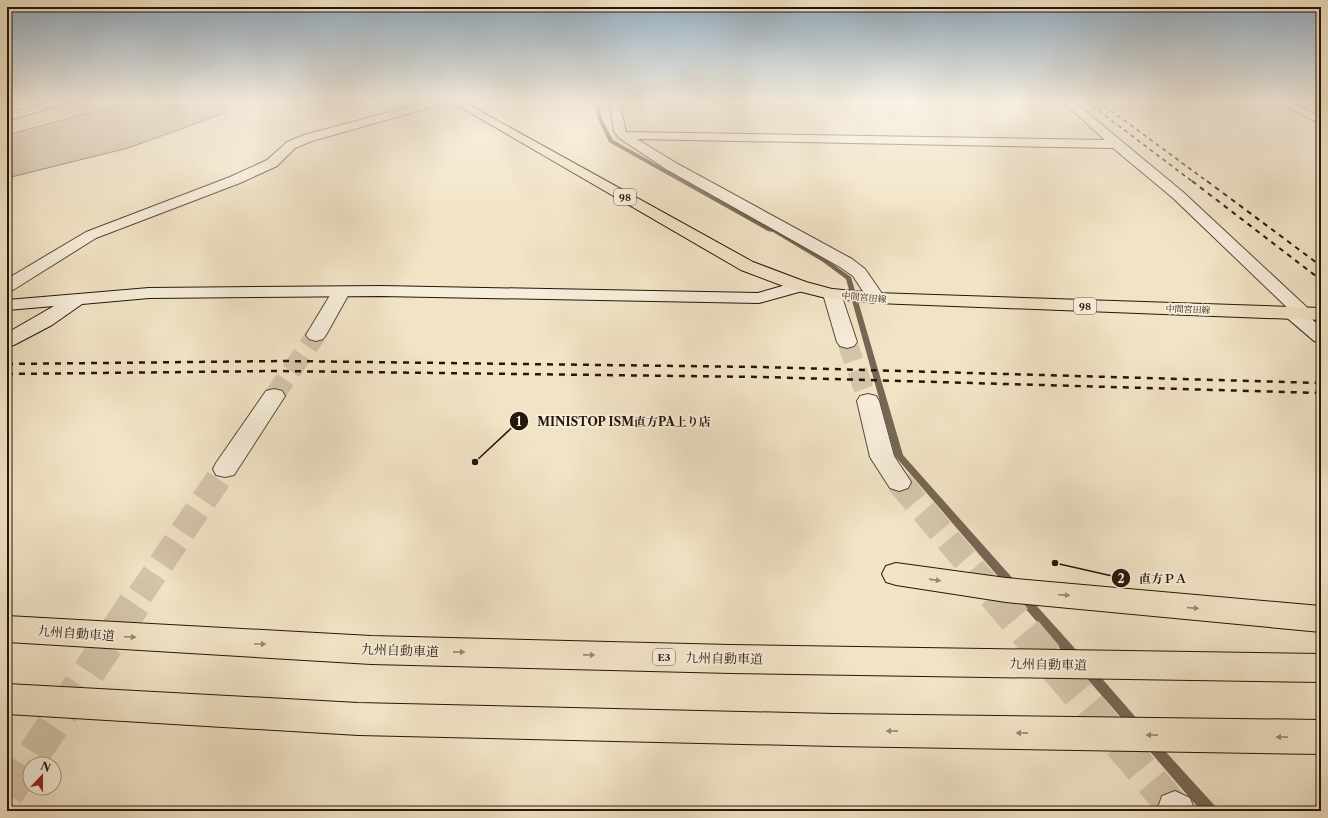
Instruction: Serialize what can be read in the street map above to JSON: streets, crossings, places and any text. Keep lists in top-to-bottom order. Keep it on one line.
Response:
{"streets":{"main road":["98","中間宮田線","九州自動車道","E3"]},"places":["MINISTOP ISM直方PA上り店","直方ＰＡ"],"north":"top"}
